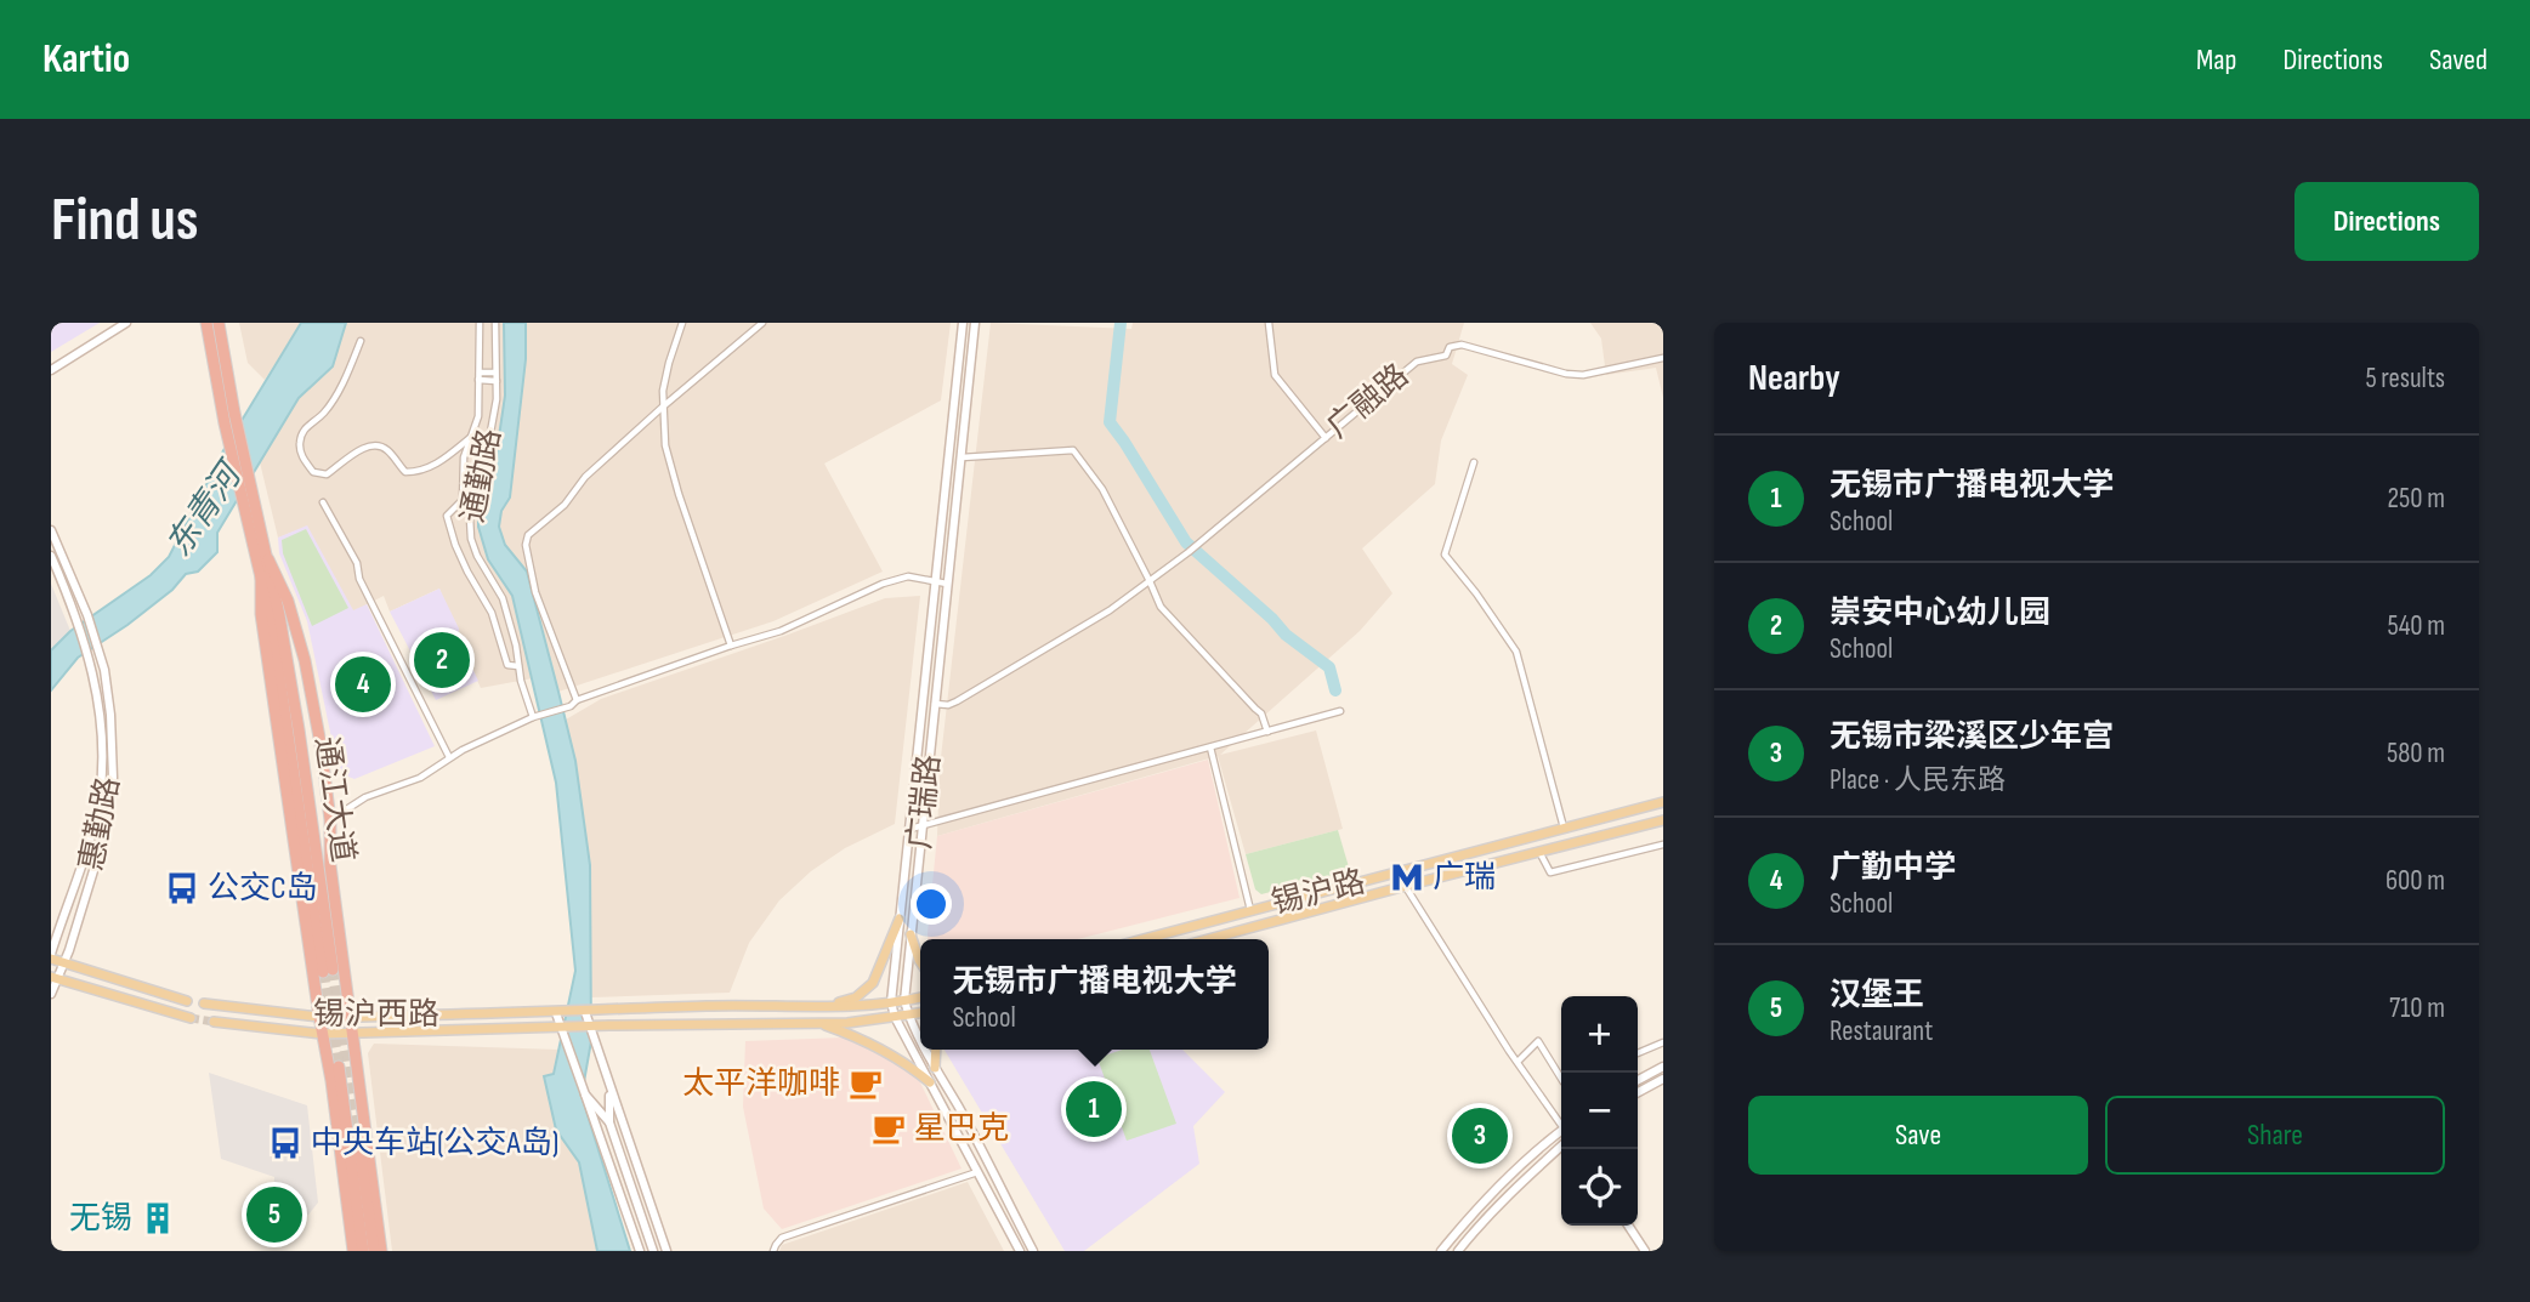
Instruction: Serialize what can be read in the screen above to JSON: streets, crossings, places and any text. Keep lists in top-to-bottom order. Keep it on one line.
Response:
{"streets":{"highway":["通江大道"],"main road":["广瑞路","惠勤路","锡沪路","锡沪西路"],"street":["广融路","通勤路"]},"crossings":[["广瑞路","锡沪西路"]],"water":["东青河"],"places":{"metro station":["广瑞"],"bus stop":["公交C岛","中央车站(公交A岛)"],"cafe":["太平洋咖啡","星巴克"],"building":["无锡"]},"page":{"header":"Kartio","nav":["Map","Directions","Saved"],"buttons":["Directions",["Save","Share"]],"title":"Find us","heading":["Nearby","5 results"],"list":[{"mark":"1","name":"无锡市广播电视大学","note":"School","value":"250 m"},{"mark":"2","name":"崇安中心幼儿园","note":"School","value":"540 m"},{"mark":"3","name":"无锡市梁溪区少年宫","note":"Place · 人民东路","value":"580 m"},{"mark":"4","name":"广勤中学","note":"School","value":"600 m"},{"mark":"5","name":"汉堡王","note":"Restaurant","value":"710 m"}],"pins":["2","4","1","3","5"],"popup":["无锡市广播电视大学","School"],"map_buttons":["+","−"]}}
